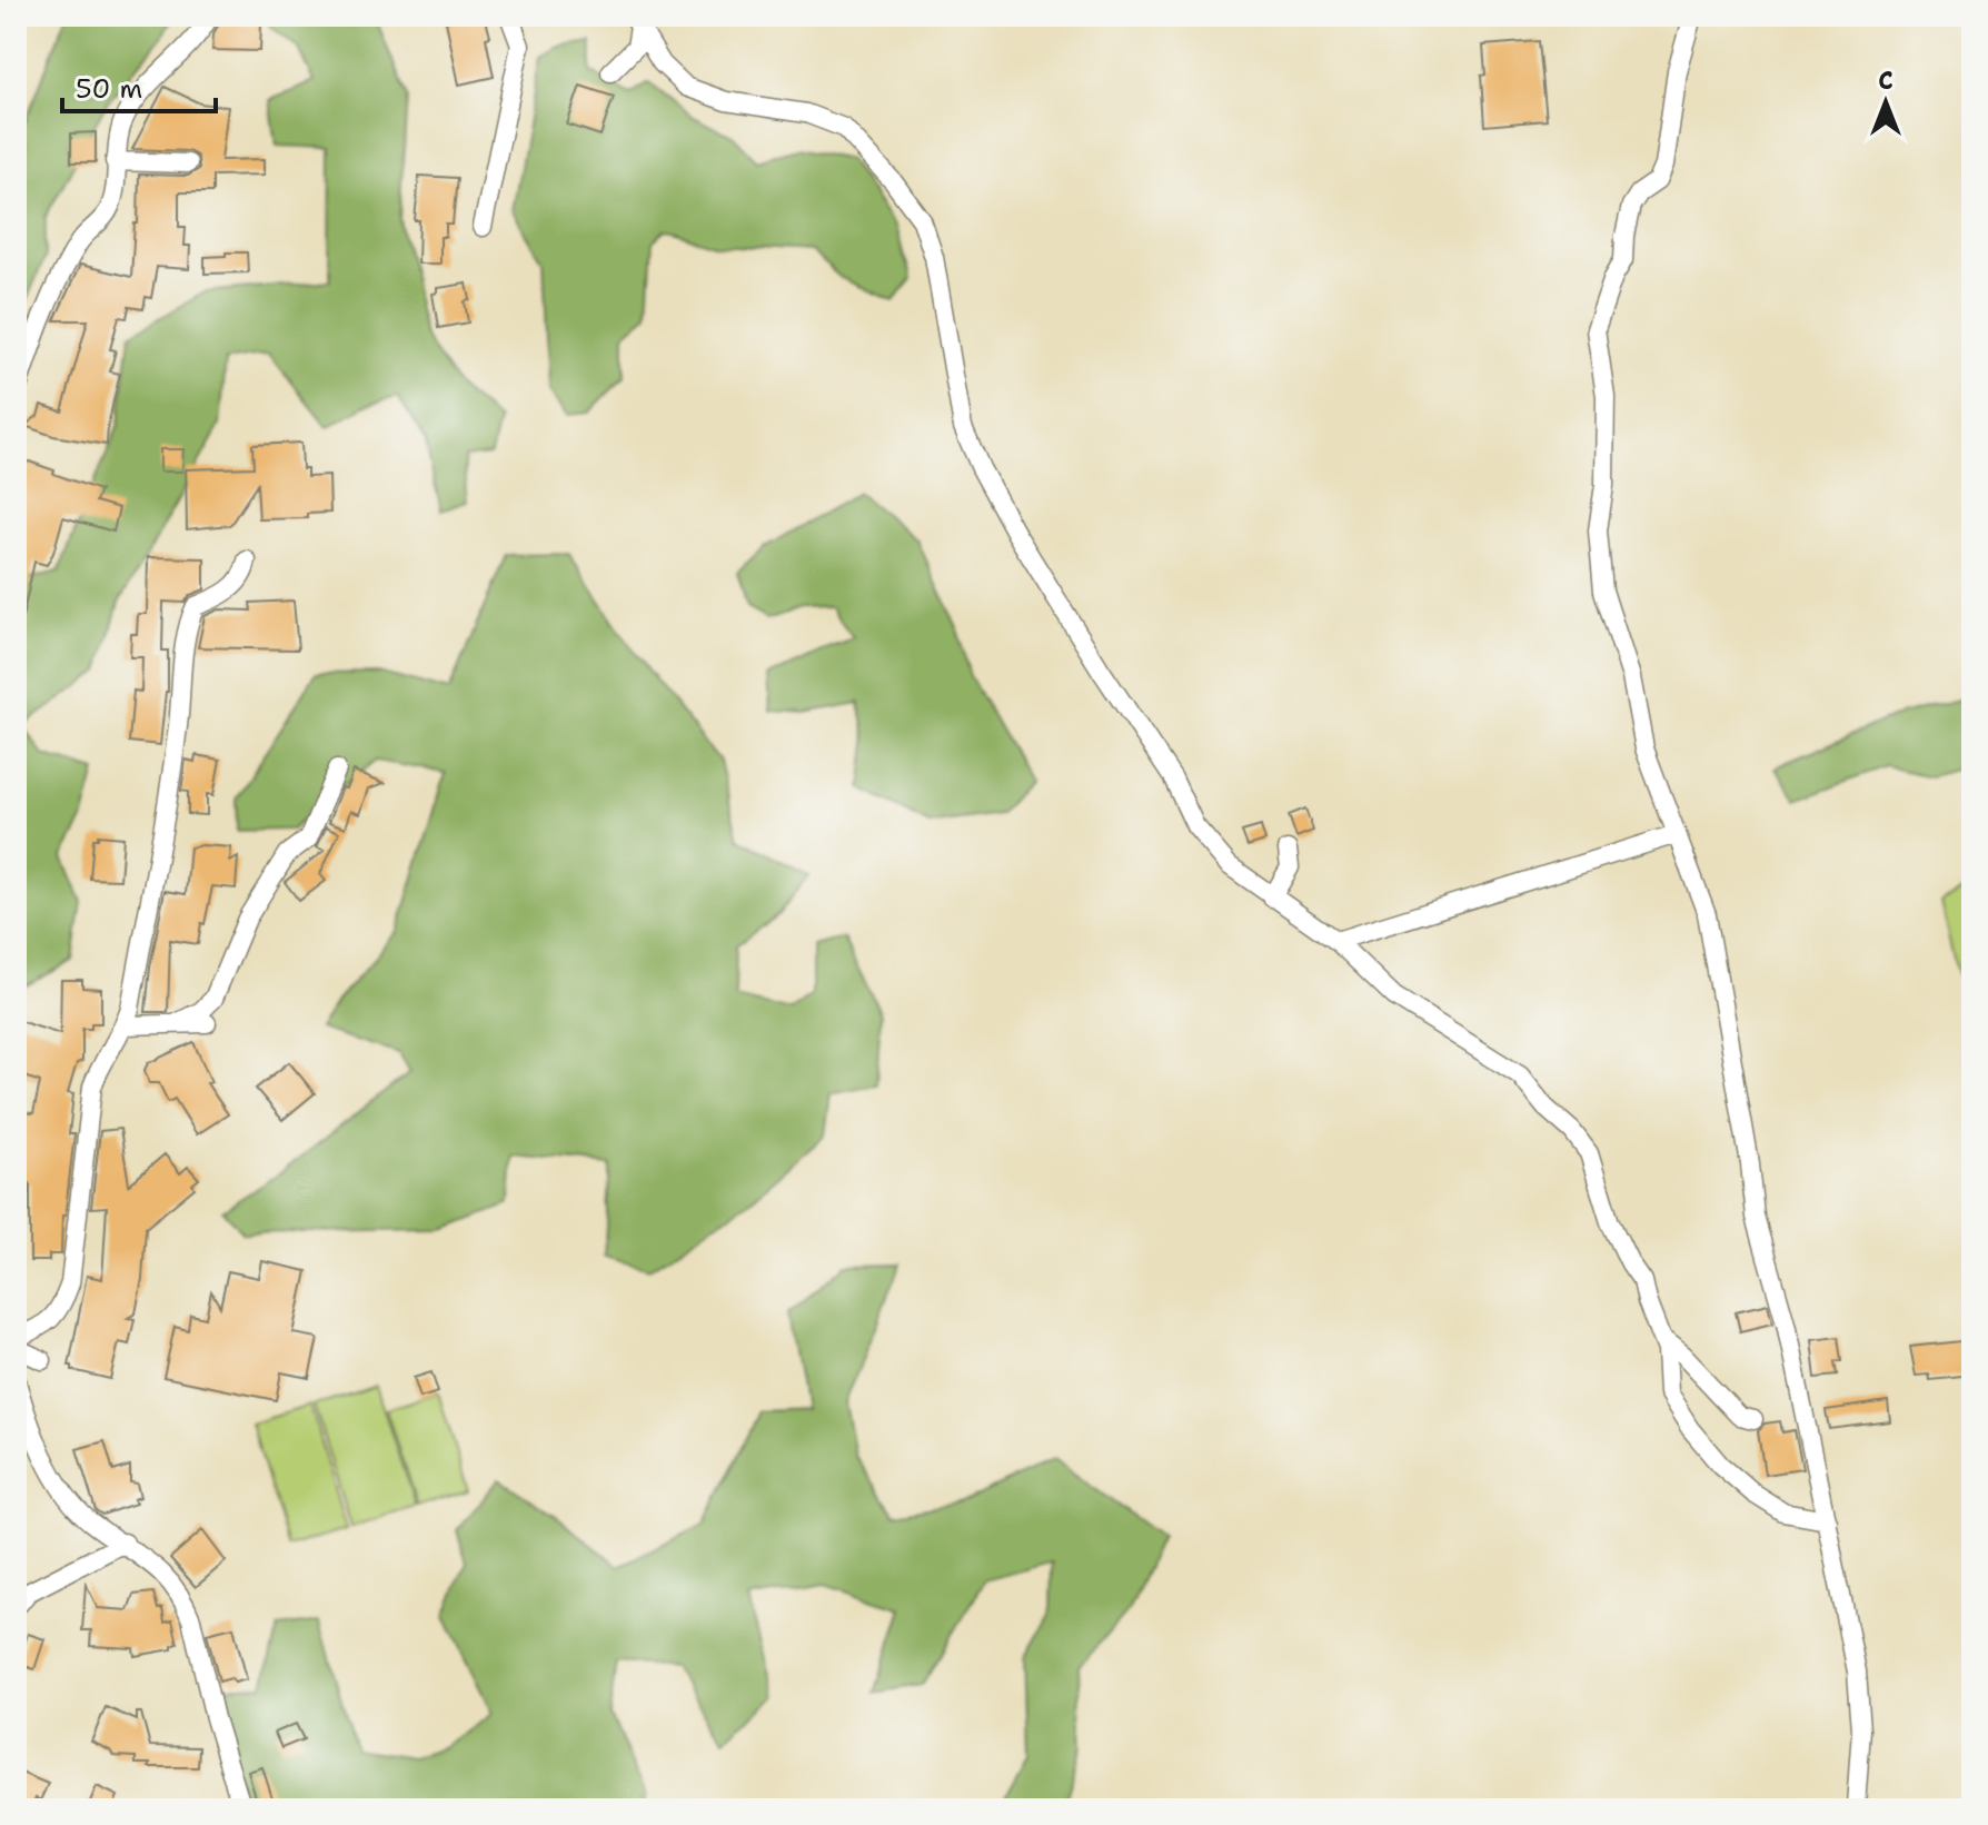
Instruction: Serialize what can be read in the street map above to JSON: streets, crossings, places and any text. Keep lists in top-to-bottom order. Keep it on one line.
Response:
{"scale_bar":"50 m","north":"top"}
